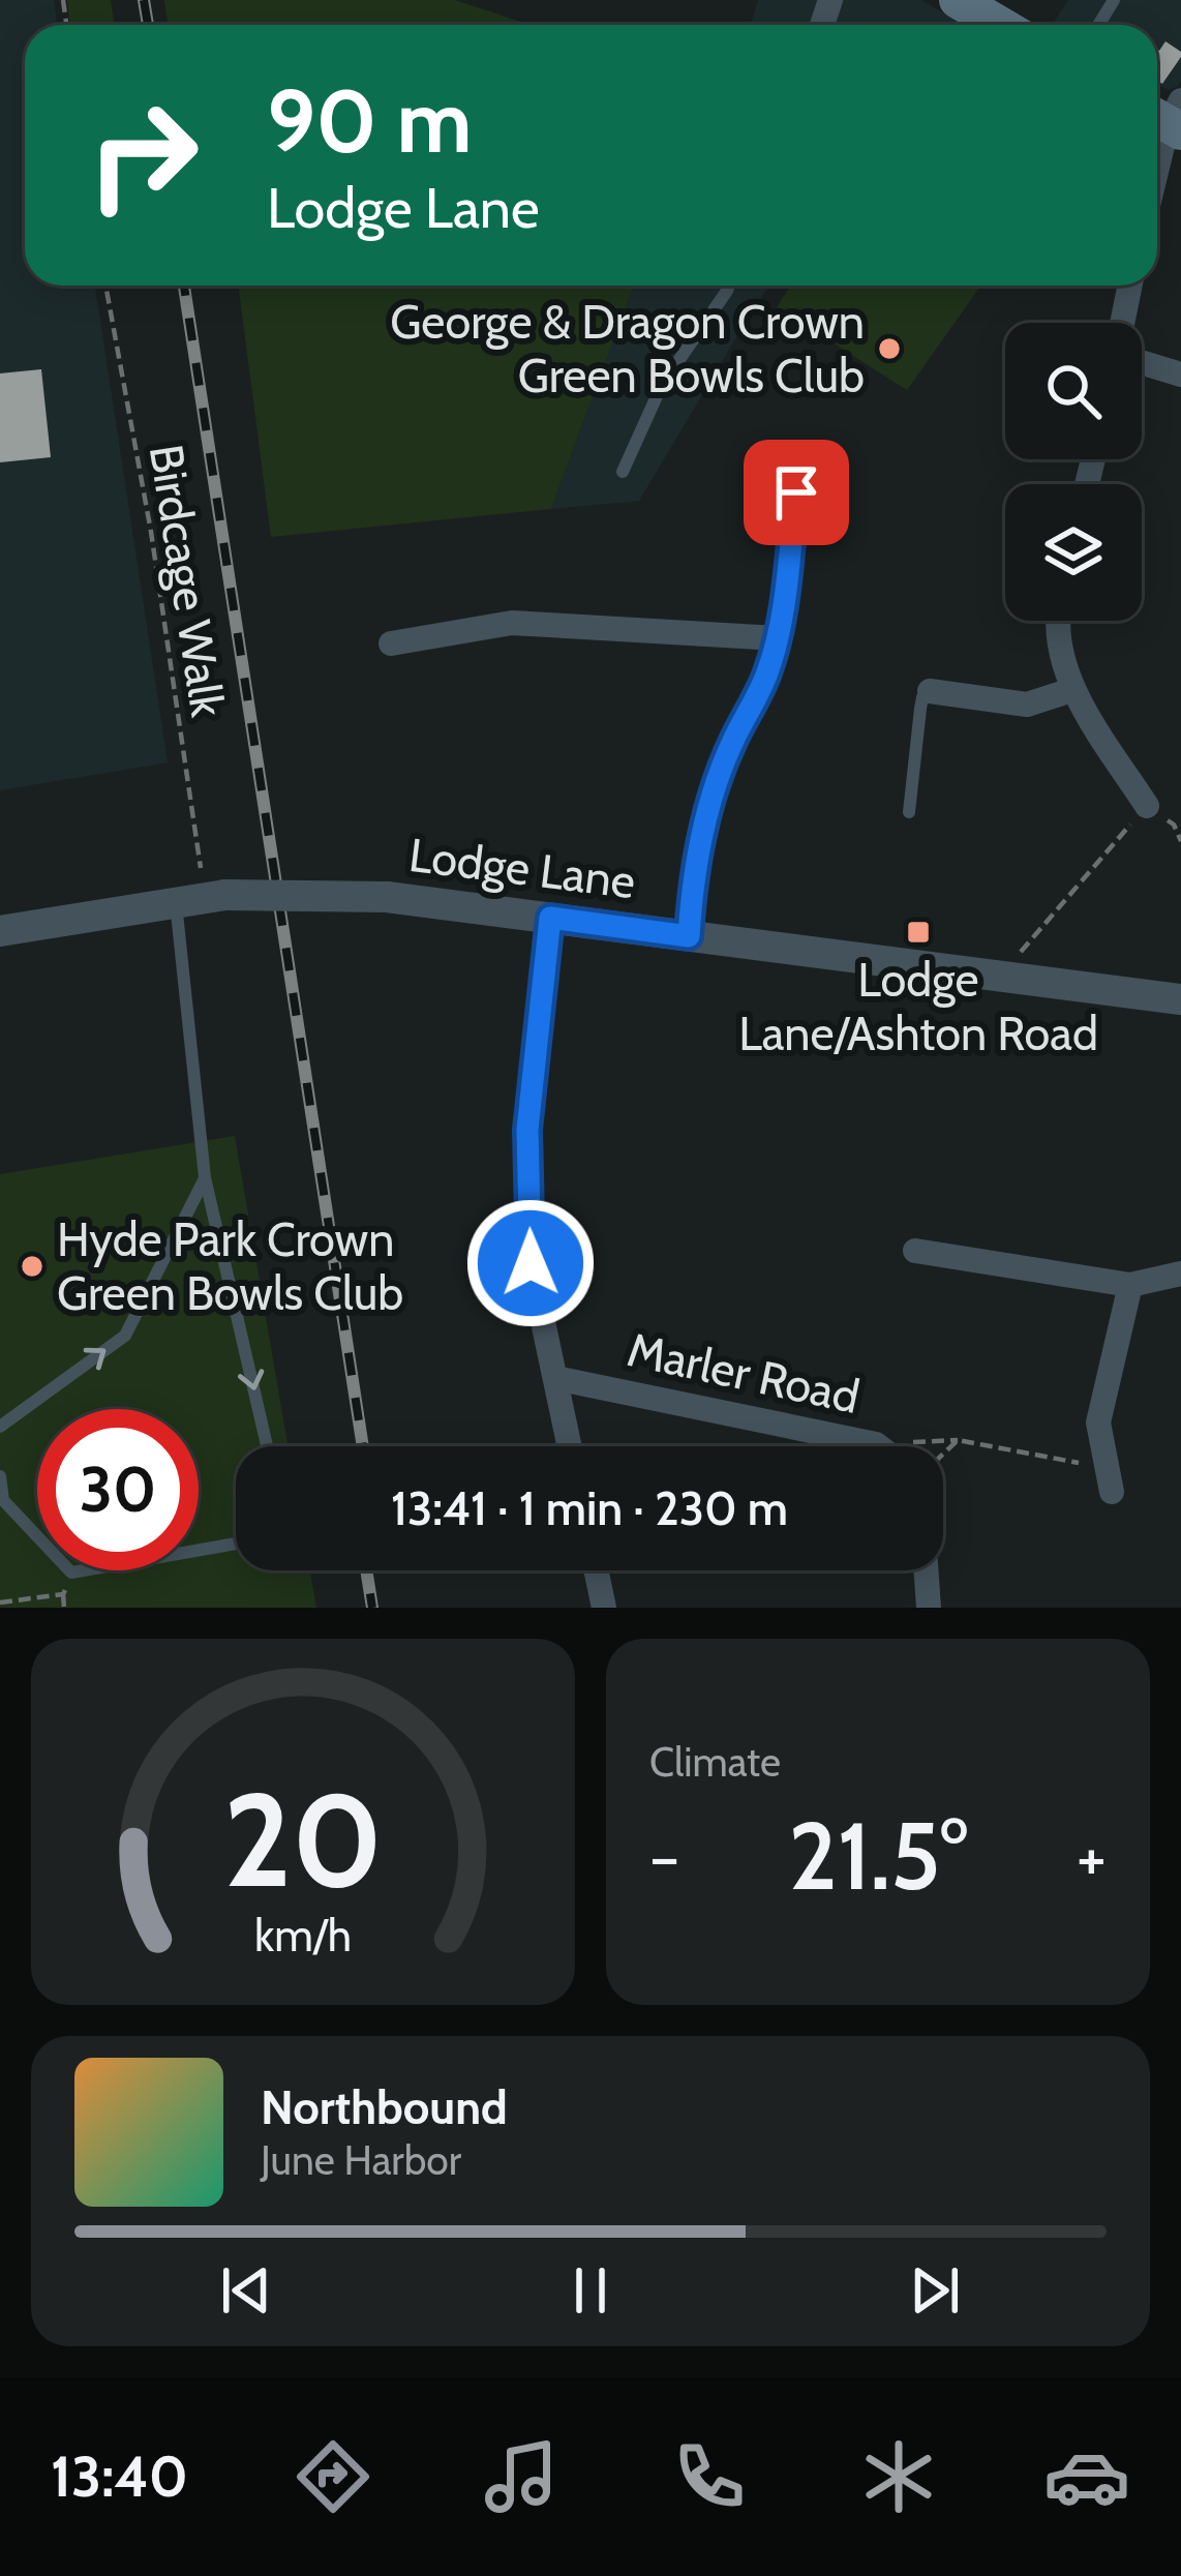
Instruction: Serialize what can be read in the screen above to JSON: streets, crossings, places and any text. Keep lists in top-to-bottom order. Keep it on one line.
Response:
{"streets":{"street":["Lodge Lane","Marler Road"],"path":["Birdcage Walk"]},"crossings":[["Birdcage Walk","Lodge Lane"]],"places":{"other":["George & Dragon Crown Green Bowls Club","Hyde Park Crown Green Bowls Club"],"transit":["Lodge Lane/Ashton Road"]},"page":{"turn":["90 m","Lodge Lane"],"limit":"30","trip":"13:41 · 1 min · 230 m","tile":"Climate","heat":["−","21.5°","+"],"song":["Northbound","June Harbor"],"tabs":"13:40","gauge":["20","km/h"]}}
